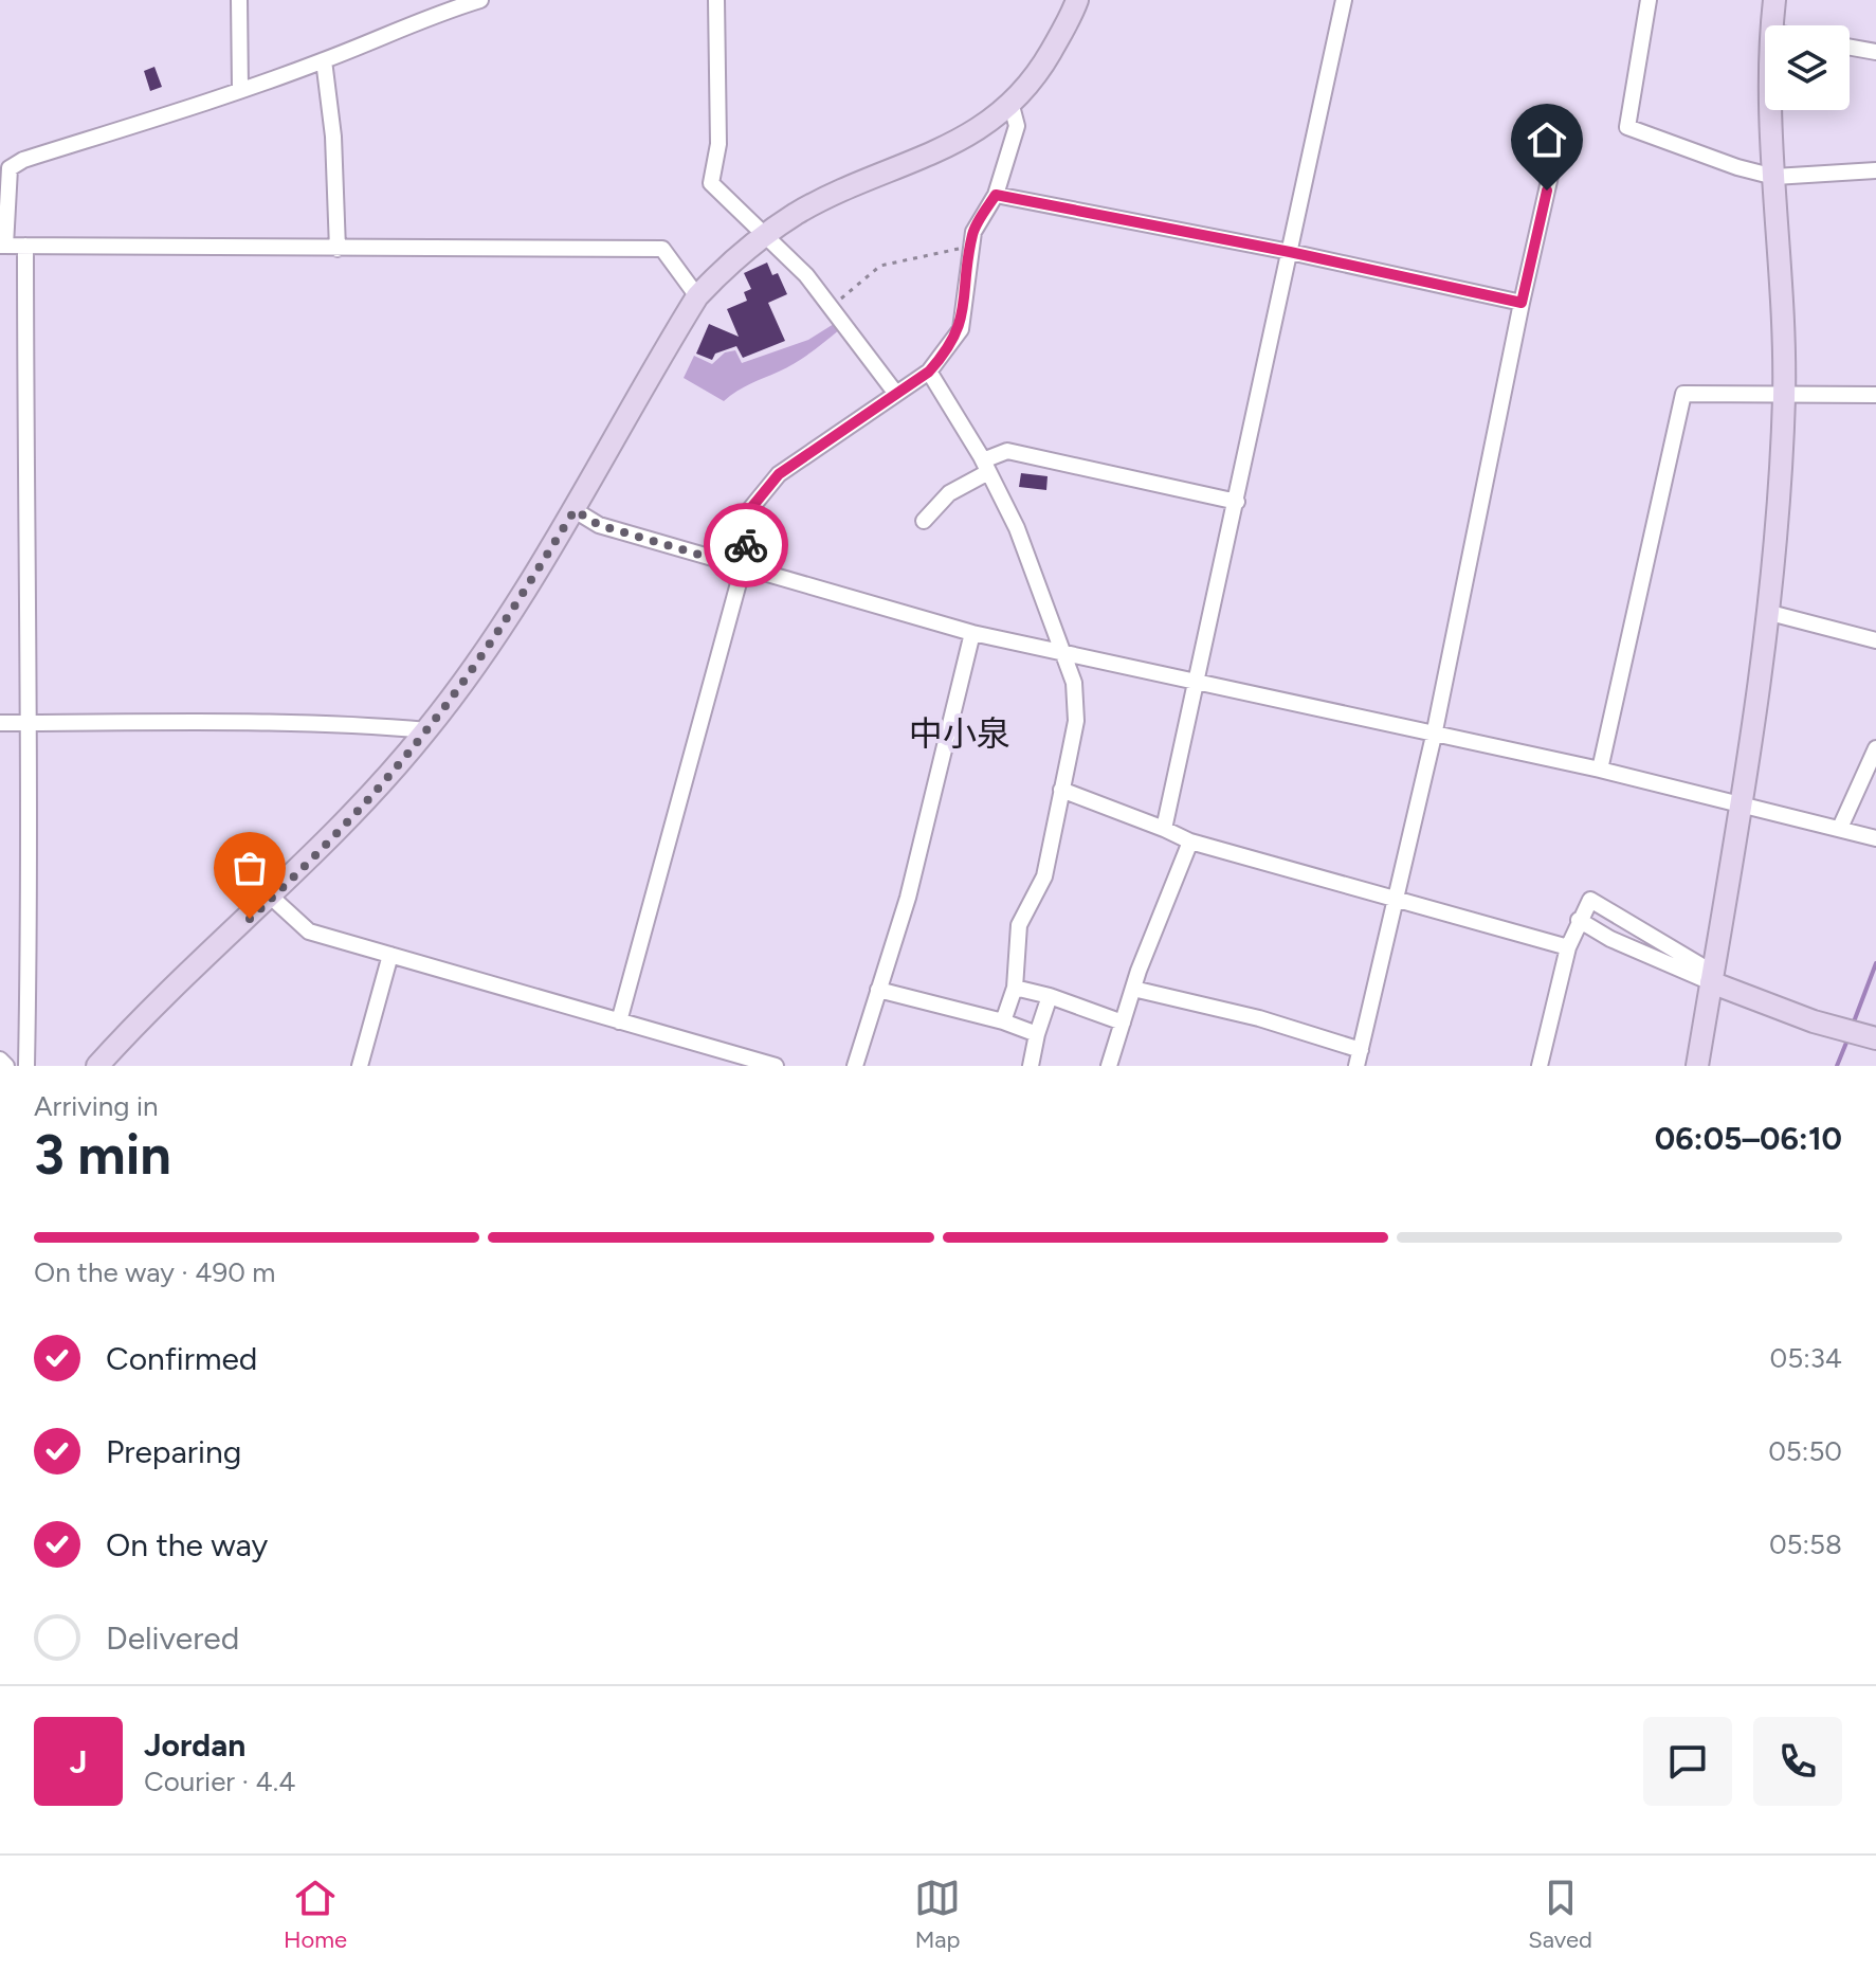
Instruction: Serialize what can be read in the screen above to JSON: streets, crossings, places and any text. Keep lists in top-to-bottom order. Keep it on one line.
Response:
{"districts":["中小泉"],"page":{"heading":["3 min","Arriving in","06:05–06:10"],"panel":["Jordan","Courier · 4.4"],"bar":"On the way · 490 m","list":[["Confirmed","05:34"],["Preparing","05:50"],["On the way","05:58"],"Delivered"],"round":"J","tabs":["Home","Map","Saved"]}}
